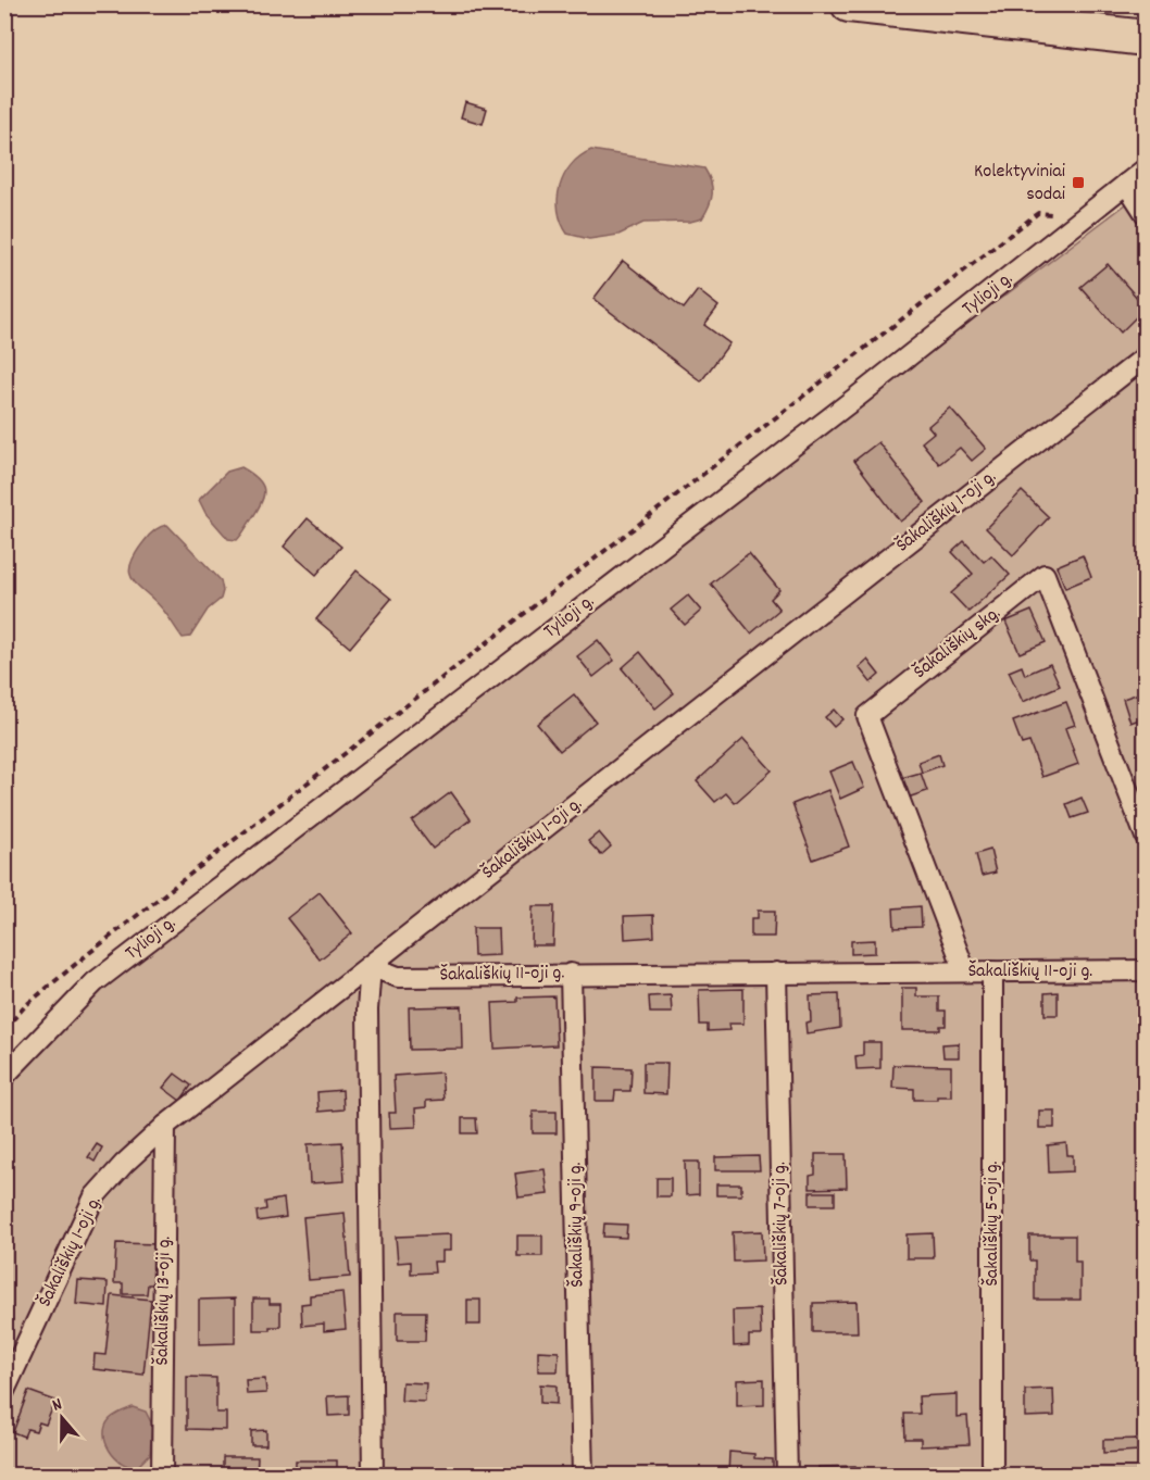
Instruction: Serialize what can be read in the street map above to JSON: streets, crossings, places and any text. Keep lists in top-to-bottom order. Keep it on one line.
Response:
{"streets":{"street":["Tylioji g.","Šakališkių 1-oji g.","Šakališkių skg.","Šakališkių 11-oji g.","Šakališkių 7-oji g.","Šakališkių 5-oji g.","Šakališkių 9-oji g.","Šakališkių 13-oji g."]},"crossings":[["Šakališkių 1-oji g.","Šakališkių 11-oji g."],["Šakališkių 1-oji g.","Šakališkių 13-oji g."],["Šakališkių skg.","Šakališkių 11-oji g."],["Šakališkių 11-oji g.","Šakališkių 7-oji g."],["Šakališkių 11-oji g.","Šakališkių 5-oji g."],["Šakališkių 11-oji g.","Šakališkių 9-oji g."]],"places":{"transit":["Kolektyviniai sodai"]},"north":"top"}
